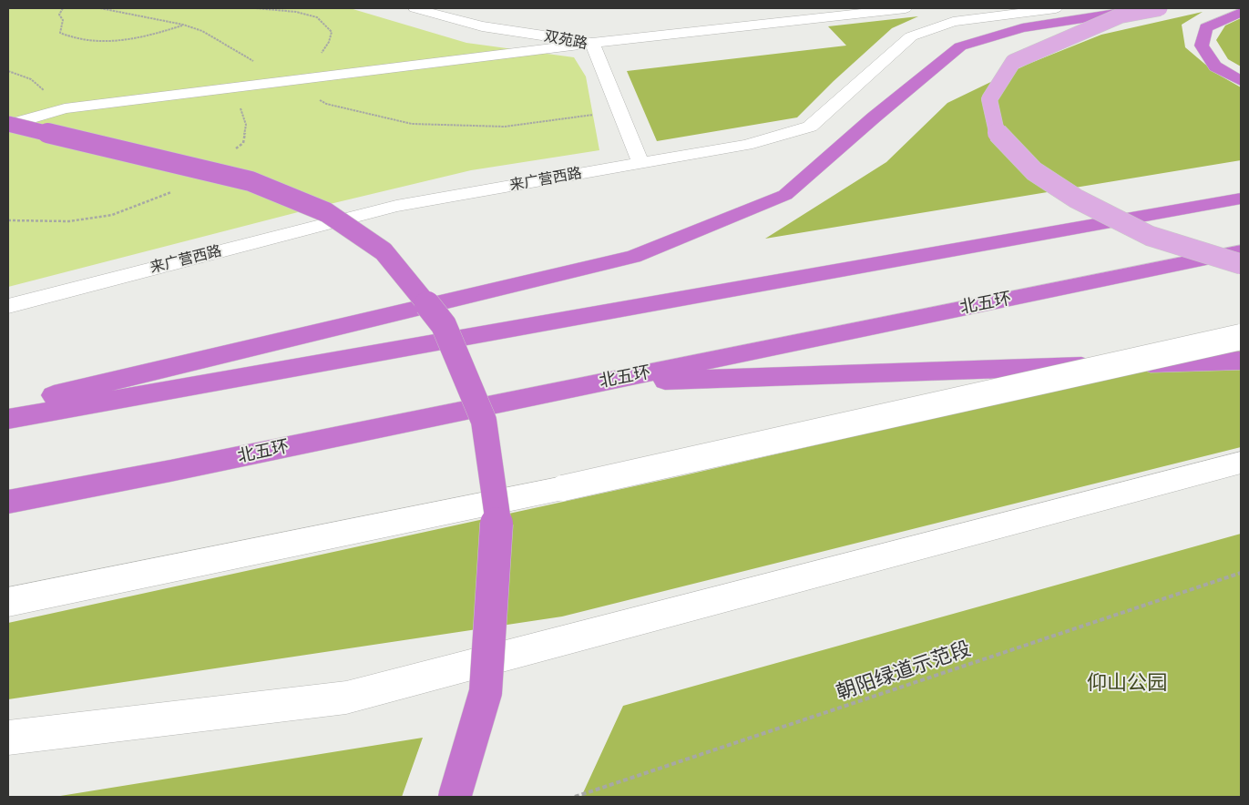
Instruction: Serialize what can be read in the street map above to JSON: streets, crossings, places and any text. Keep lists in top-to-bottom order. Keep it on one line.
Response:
{"streets":{"highway":["北五环"],"street":["双苑路","来广营西路"],"path":["朝阳绿道示范段"]},"crossings":[["双苑路","来广营西路"]],"parks":["仰山公园"]}
